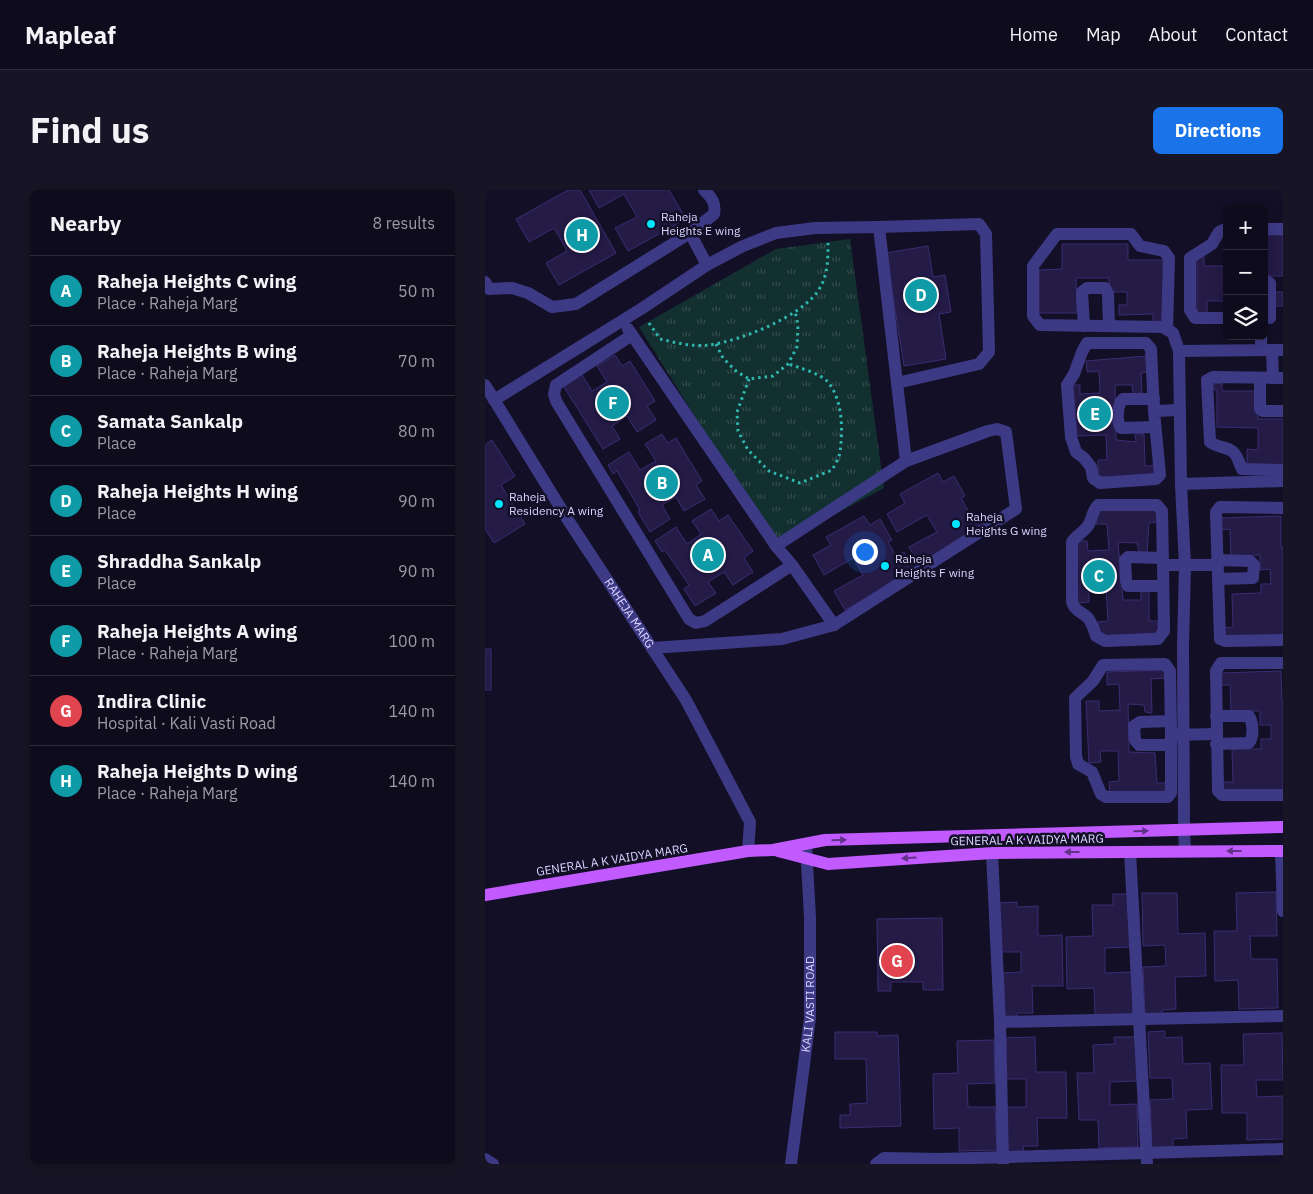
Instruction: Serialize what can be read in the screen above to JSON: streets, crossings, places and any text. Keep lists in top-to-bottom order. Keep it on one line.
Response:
{"streets":{"main road":["GENERAL A K VAIDYA MARG"],"street":["RAHEJA MARG","KALI VASTI ROAD"]},"crossings":[["RAHEJA MARG","GENERAL A K VAIDYA MARG"],["GENERAL A K VAIDYA MARG","KALI VASTI ROAD"]],"places":["Raheja Heights E wing","Raheja Residency A wing","Raheja Heights G wing","Raheja Heights F wing"],"page":{"header":"Mapleaf","nav":["Home","Map","About","Contact"],"title":"Find us","buttons":"Directions","heading":["Nearby","8 results"],"map_buttons":["+","−"],"pins":["H","D","F","E","B","A","C","G"],"list":[{"mark":"A","name":"Raheja Heights C wing","note":"Place · Raheja Marg","value":"50 m"},{"mark":"B","name":"Raheja Heights B wing","note":"Place · Raheja Marg","value":"70 m"},{"mark":"C","name":"Samata Sankalp","note":"Place","value":"80 m"},{"mark":"D","name":"Raheja Heights H wing","note":"Place","value":"90 m"},{"mark":"E","name":"Shraddha Sankalp","note":"Place","value":"90 m"},{"mark":"F","name":"Raheja Heights A wing","note":"Place · Raheja Marg","value":"100 m"},{"mark":"G","name":"Indira Clinic","note":"Hospital · Kali Vasti Road","value":"140 m"},{"mark":"H","name":"Raheja Heights D wing","note":"Place · Raheja Marg","value":"140 m"}]}}
